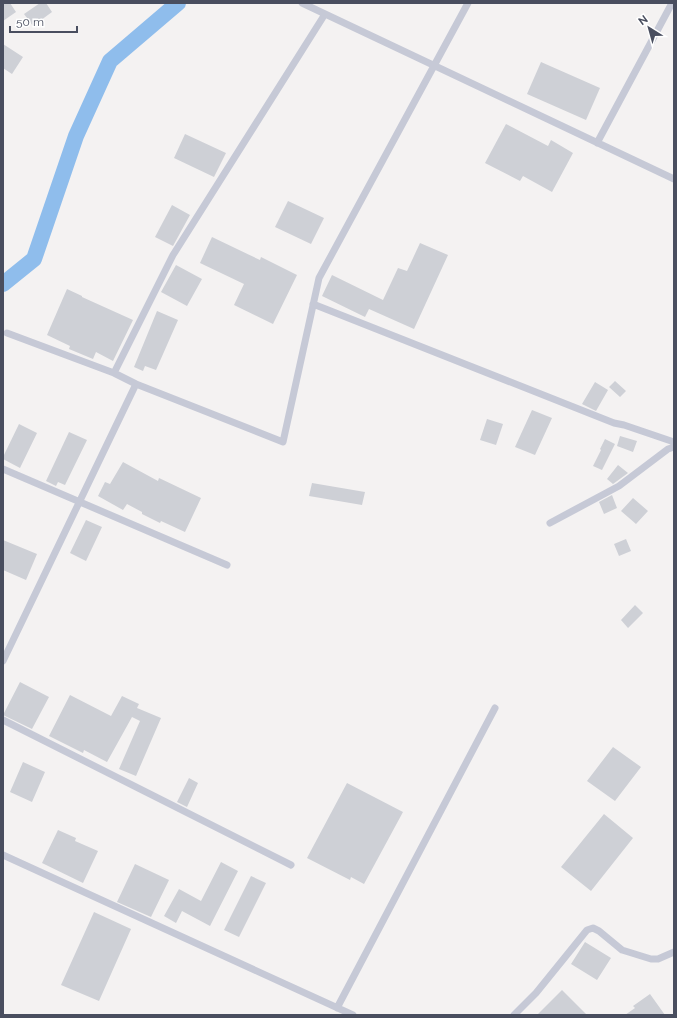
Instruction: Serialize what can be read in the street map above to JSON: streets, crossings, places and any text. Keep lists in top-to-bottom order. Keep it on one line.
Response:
{"scale_bar":"50 m","north":"top left"}
